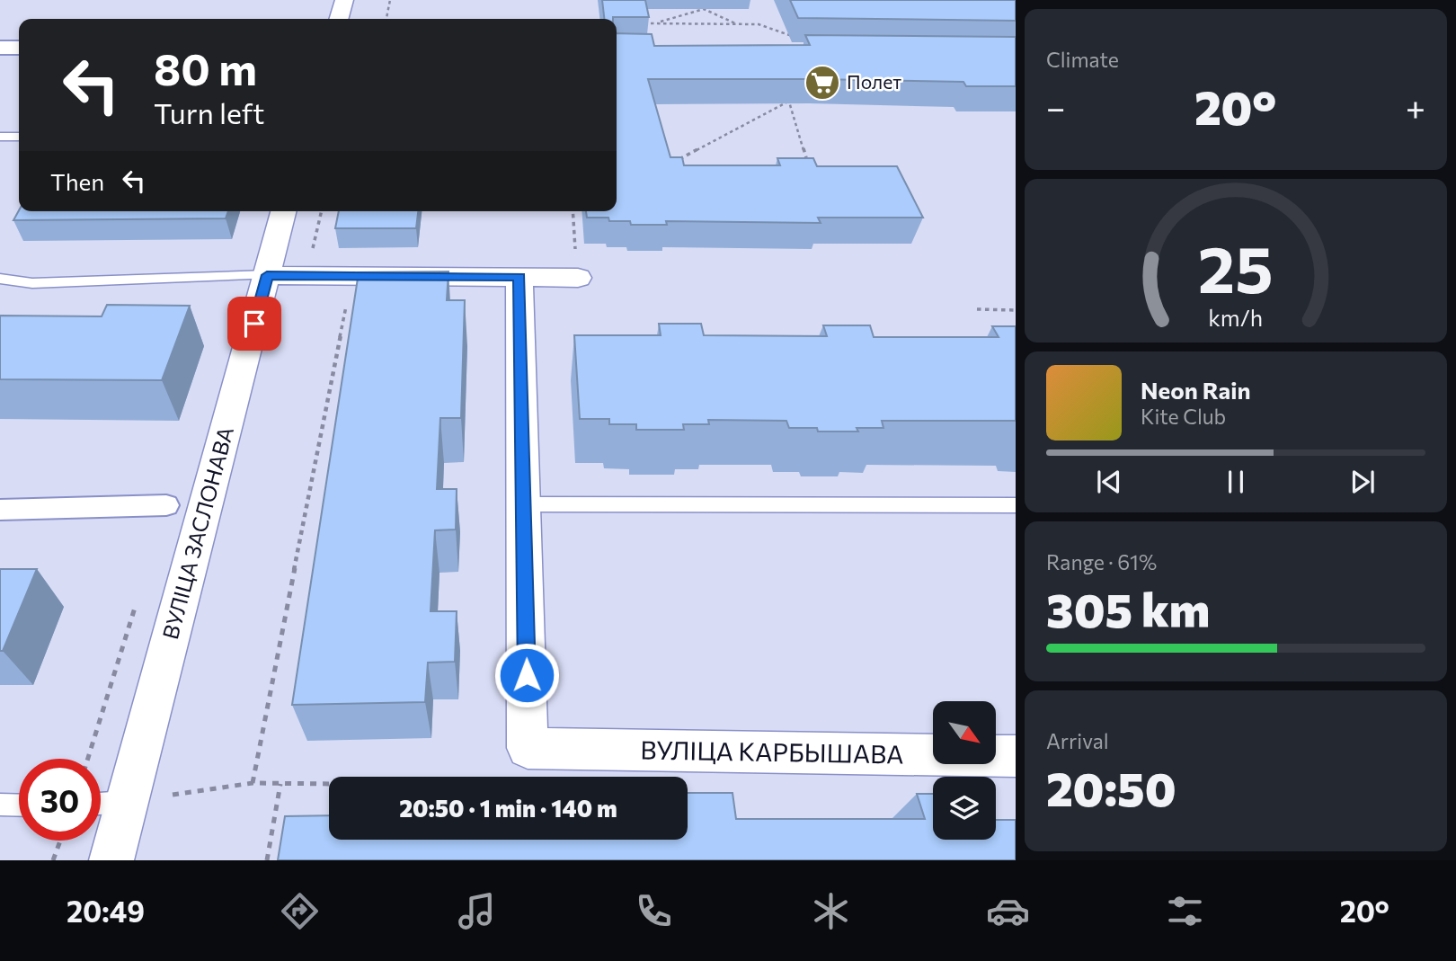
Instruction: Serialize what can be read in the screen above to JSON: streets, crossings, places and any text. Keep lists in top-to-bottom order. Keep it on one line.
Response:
{"streets":{"street":["ВУЛІЦА ЗАСЛОНАВА","ВУЛІЦА КАРБЫШАВА"]},"places":{"supermarket":["Полет"]},"north":"bottom right","page":{"tile":["Climate",["Range · 61%","305 km"],["Arrival","20:50"]],"turn":["80 m","Turn left"],"heat":["−","20°","+"],"then":"Then","song":["Neon Rain","Kite Club"],"limit":"30","trip":"20:50 · 1 min · 140 m","tabs":["20:49","20°"],"gauge":["25","km/h"]}}
